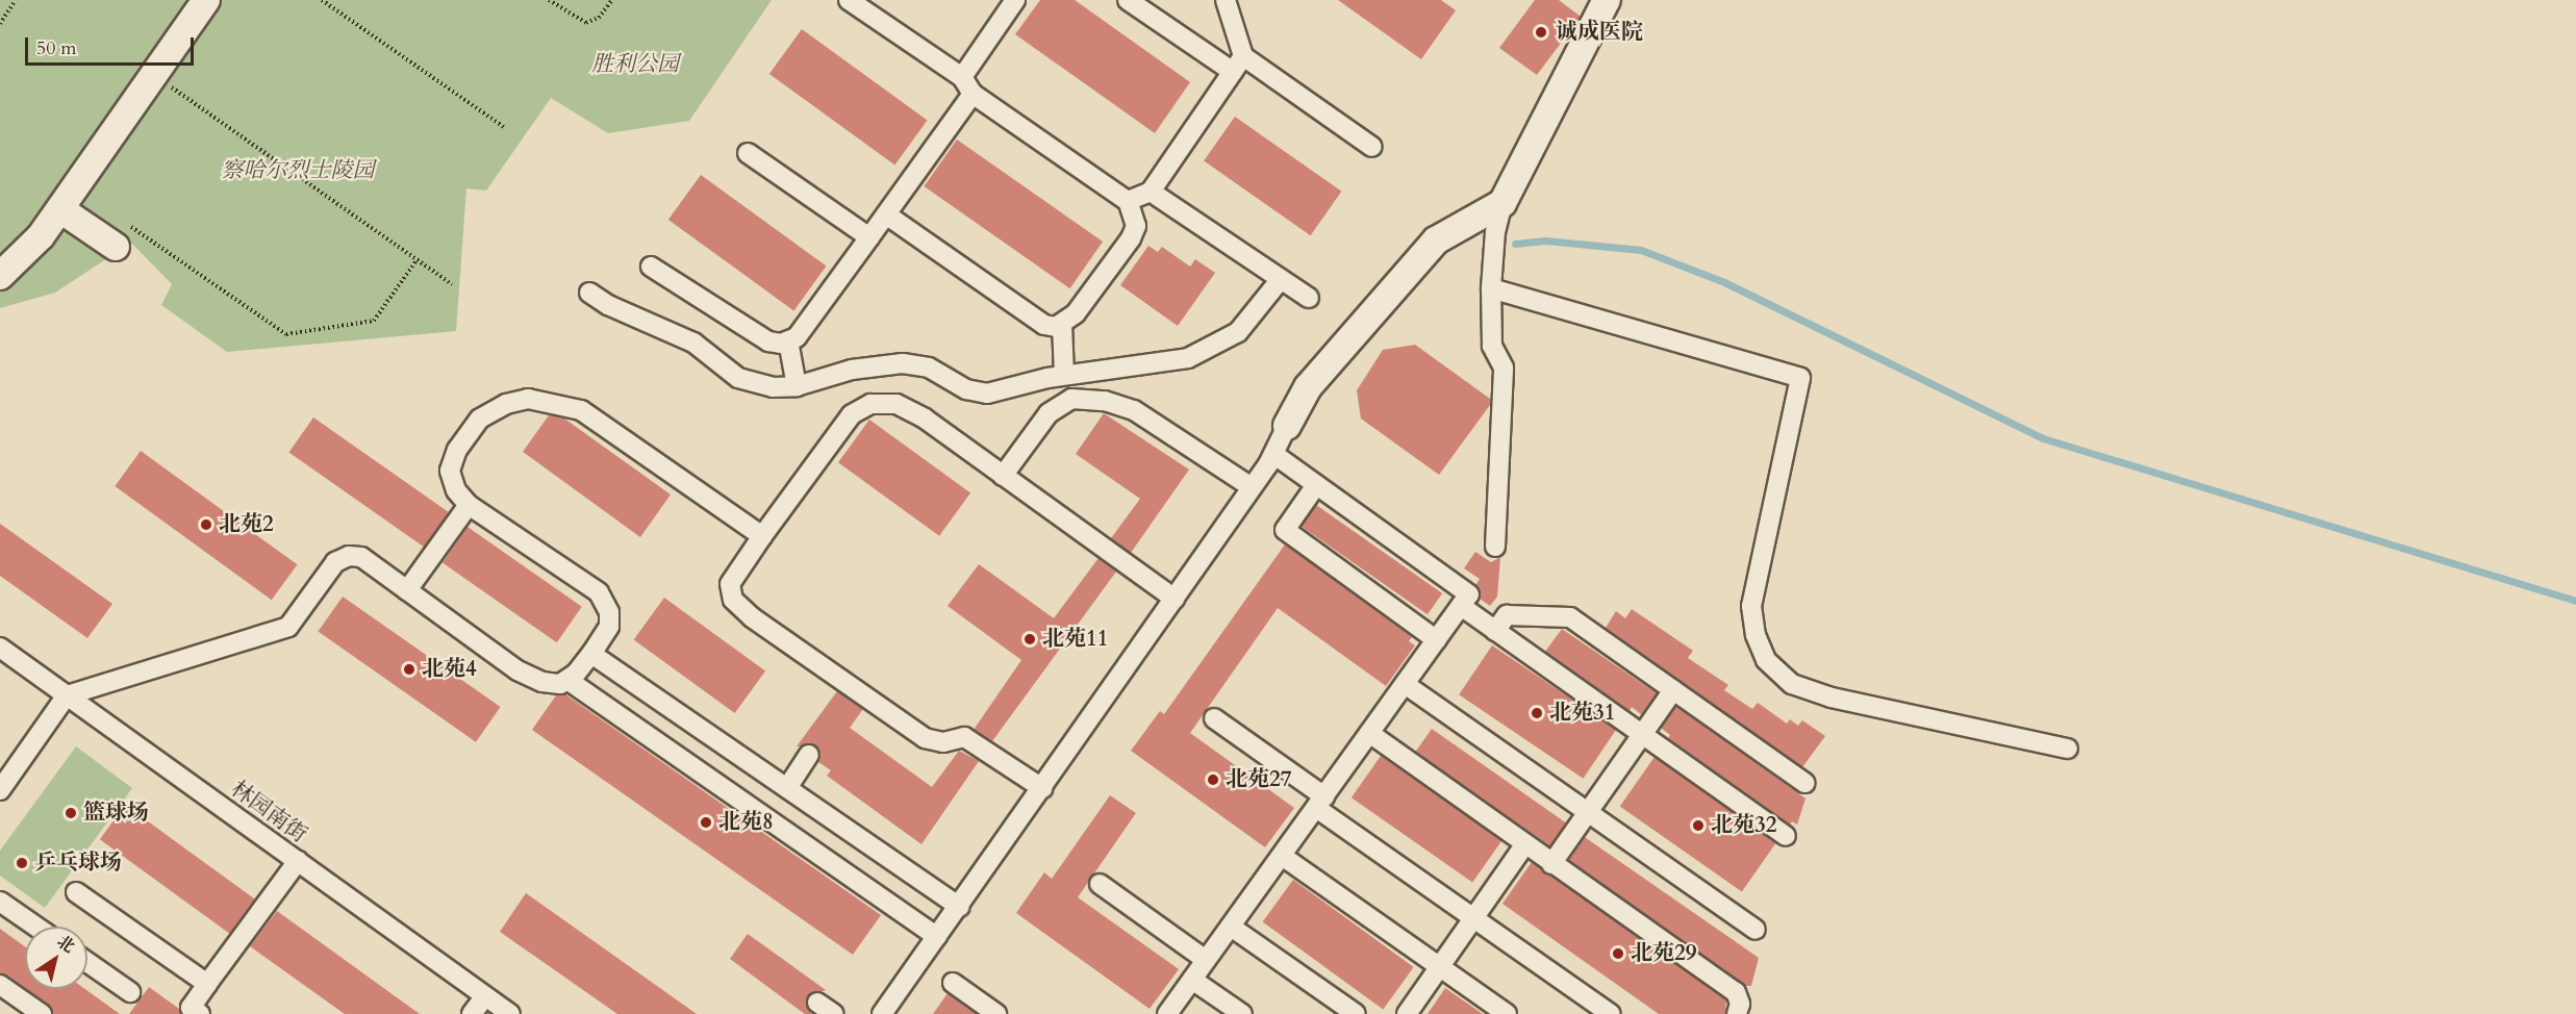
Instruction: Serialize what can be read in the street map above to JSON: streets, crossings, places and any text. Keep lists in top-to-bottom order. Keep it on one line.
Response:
{"streets":{"street":["林园南街"]},"parks":["胜利公园","察哈尔烈士陵园"],"places":["诚成医院","北苑2","北苑11","北苑4","北苑31","北苑27","篮球场","北苑8","北苑32","乒乓球场","北苑29"],"scale_bar":"50 m","north":"top right"}
